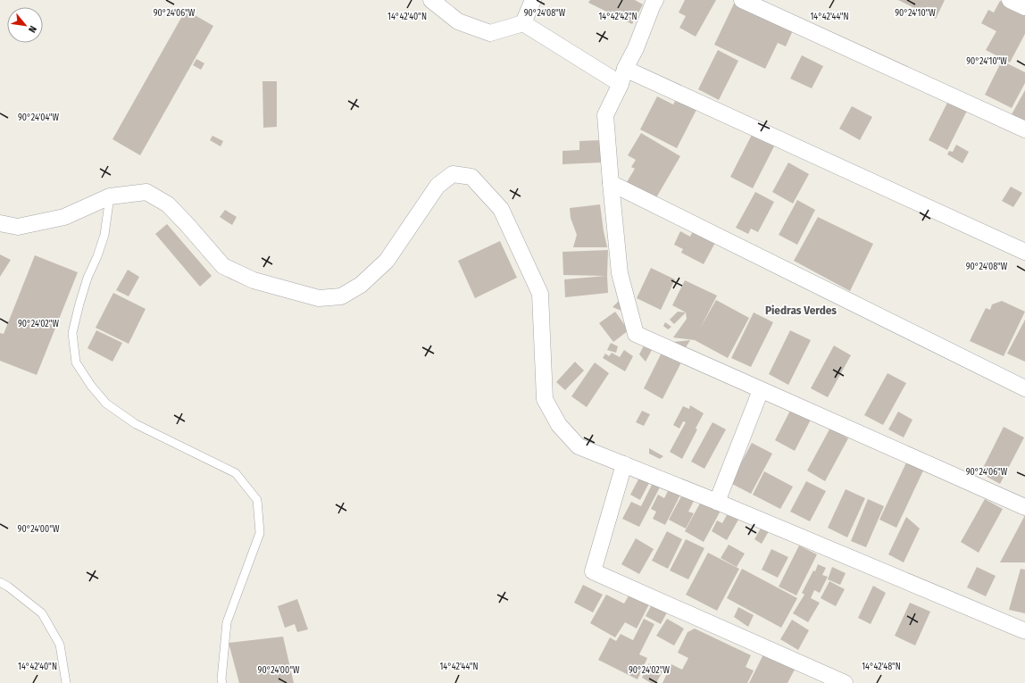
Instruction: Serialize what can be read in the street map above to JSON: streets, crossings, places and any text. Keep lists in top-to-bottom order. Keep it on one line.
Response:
{"districts":["Piedras Verdes"],"north":"bottom right","coordinates":["90°24'10\"W","90°24'06\"W","90°24'08\"W","14°42'40\"N","14°42'42\"N","14°42'44\"N","90°24'04\"W","90°24'02\"W","90°24'00\"W","14°42'48\"N"]}
